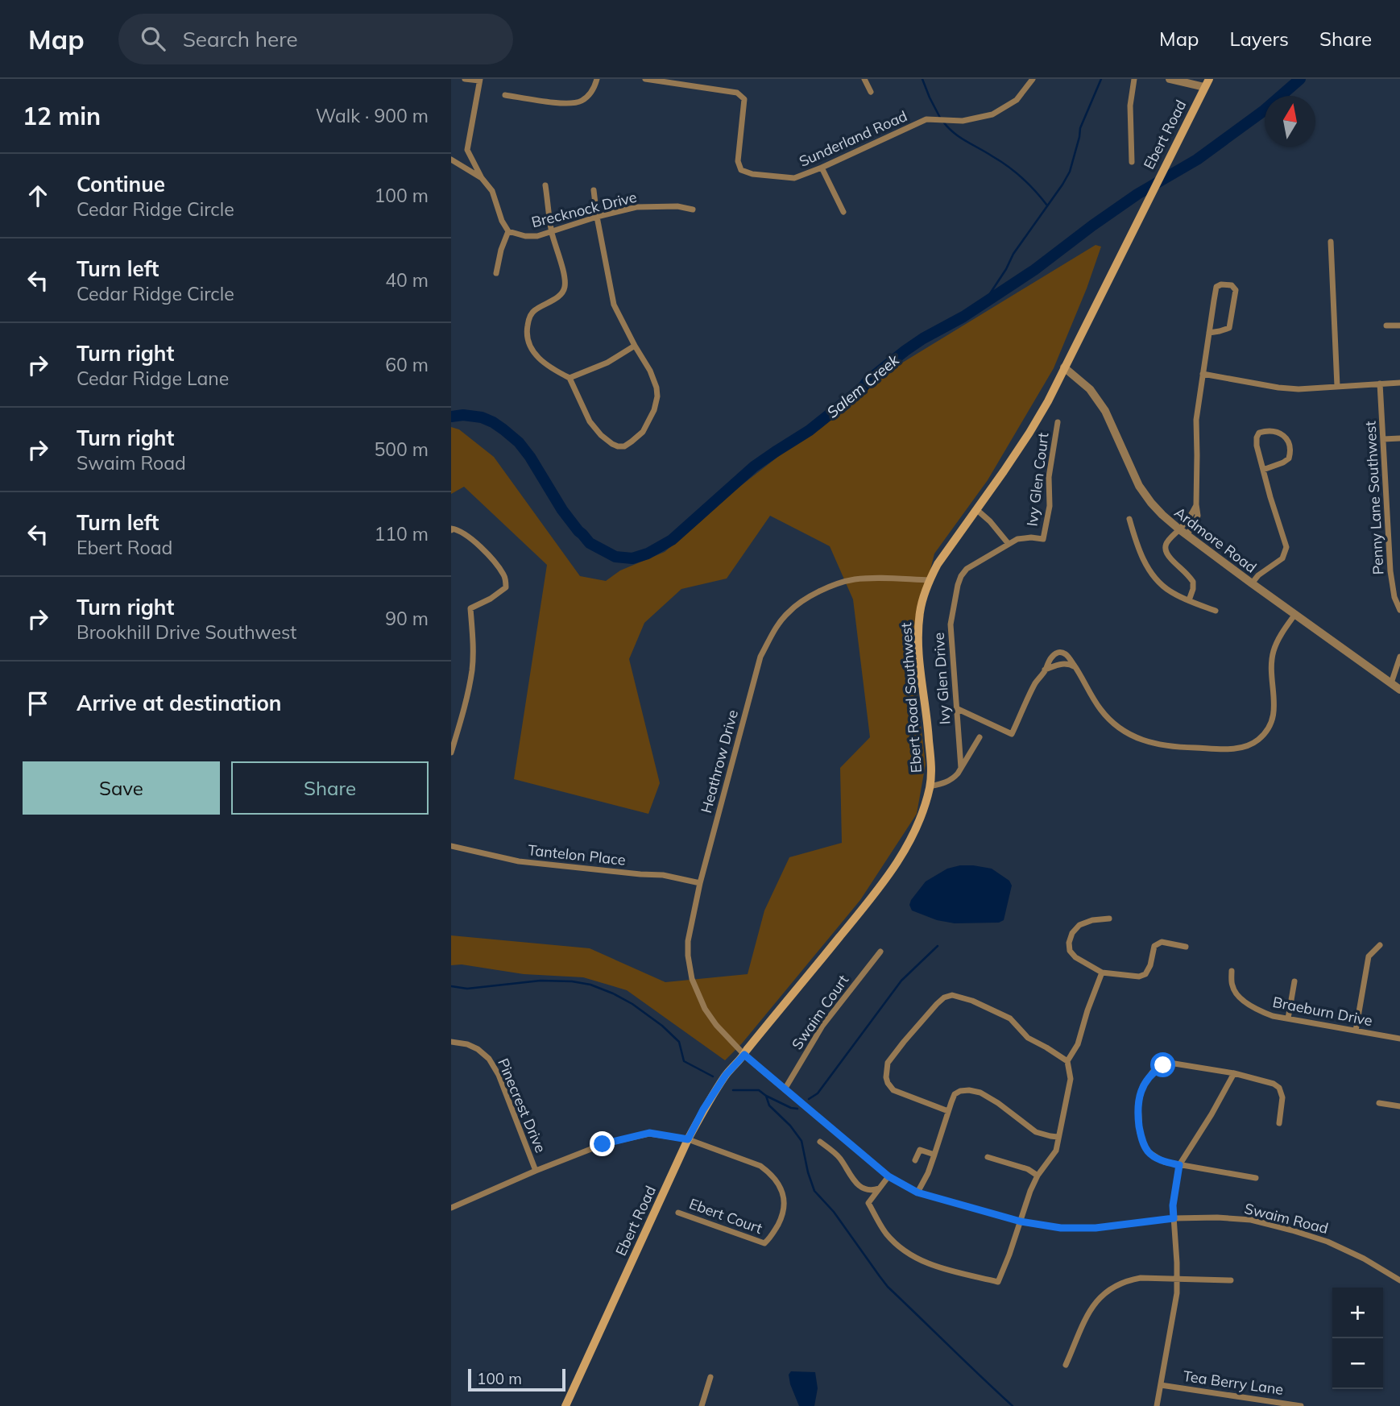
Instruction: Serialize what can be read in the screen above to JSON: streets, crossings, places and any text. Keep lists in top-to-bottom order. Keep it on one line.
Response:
{"streets":{"main road":["Ebert Road","Ebert Road Southwest"],"street":["Sunderland Road","Brecknock Drive","Ivy Glen Court","Penny Lane Southwest","Ardmore Road","Ivy Glen Drive","Heathrow Drive","Tantelon Place","Braeburn Drive","Swaim Court","Pinecrest Drive","Ebert Court","Swaim Road","Tea Berry Lane"]},"crossings":[["Ebert Road","Ebert Road Southwest"],["Ebert Road","Heathrow Drive"],["Ebert Road","Ebert Court"],["Ivy Glen Court","Ivy Glen Drive"],["Ardmore Road","Ebert Road Southwest"],["Ebert Road Southwest","Heathrow Drive"],["Heathrow Drive","Tantelon Place"],["Heathrow Drive","Swaim Road"],["Swaim Court","Swaim Road"]],"water":["Salem Creek"],"scale_bar":"100 m","north":"top","page":{"header":"Map","search":"Search here","nav":["Map","Layers","Share"],"heading":["12 min","Walk · 900 m"],"list":[["Continue","Cedar Ridge Circle","100 m"],["Turn left","Cedar Ridge Circle","40 m"],["Turn right","Cedar Ridge Lane","60 m"],["Turn right","Swaim Road","500 m"],["Turn left","Ebert Road","110 m"],["Turn right","Brookhill Drive Southwest","90 m"],"Arrive at destination"],"buttons":["Save","Share"],"map_buttons":["+","−"],"scale":"100 m"}}
